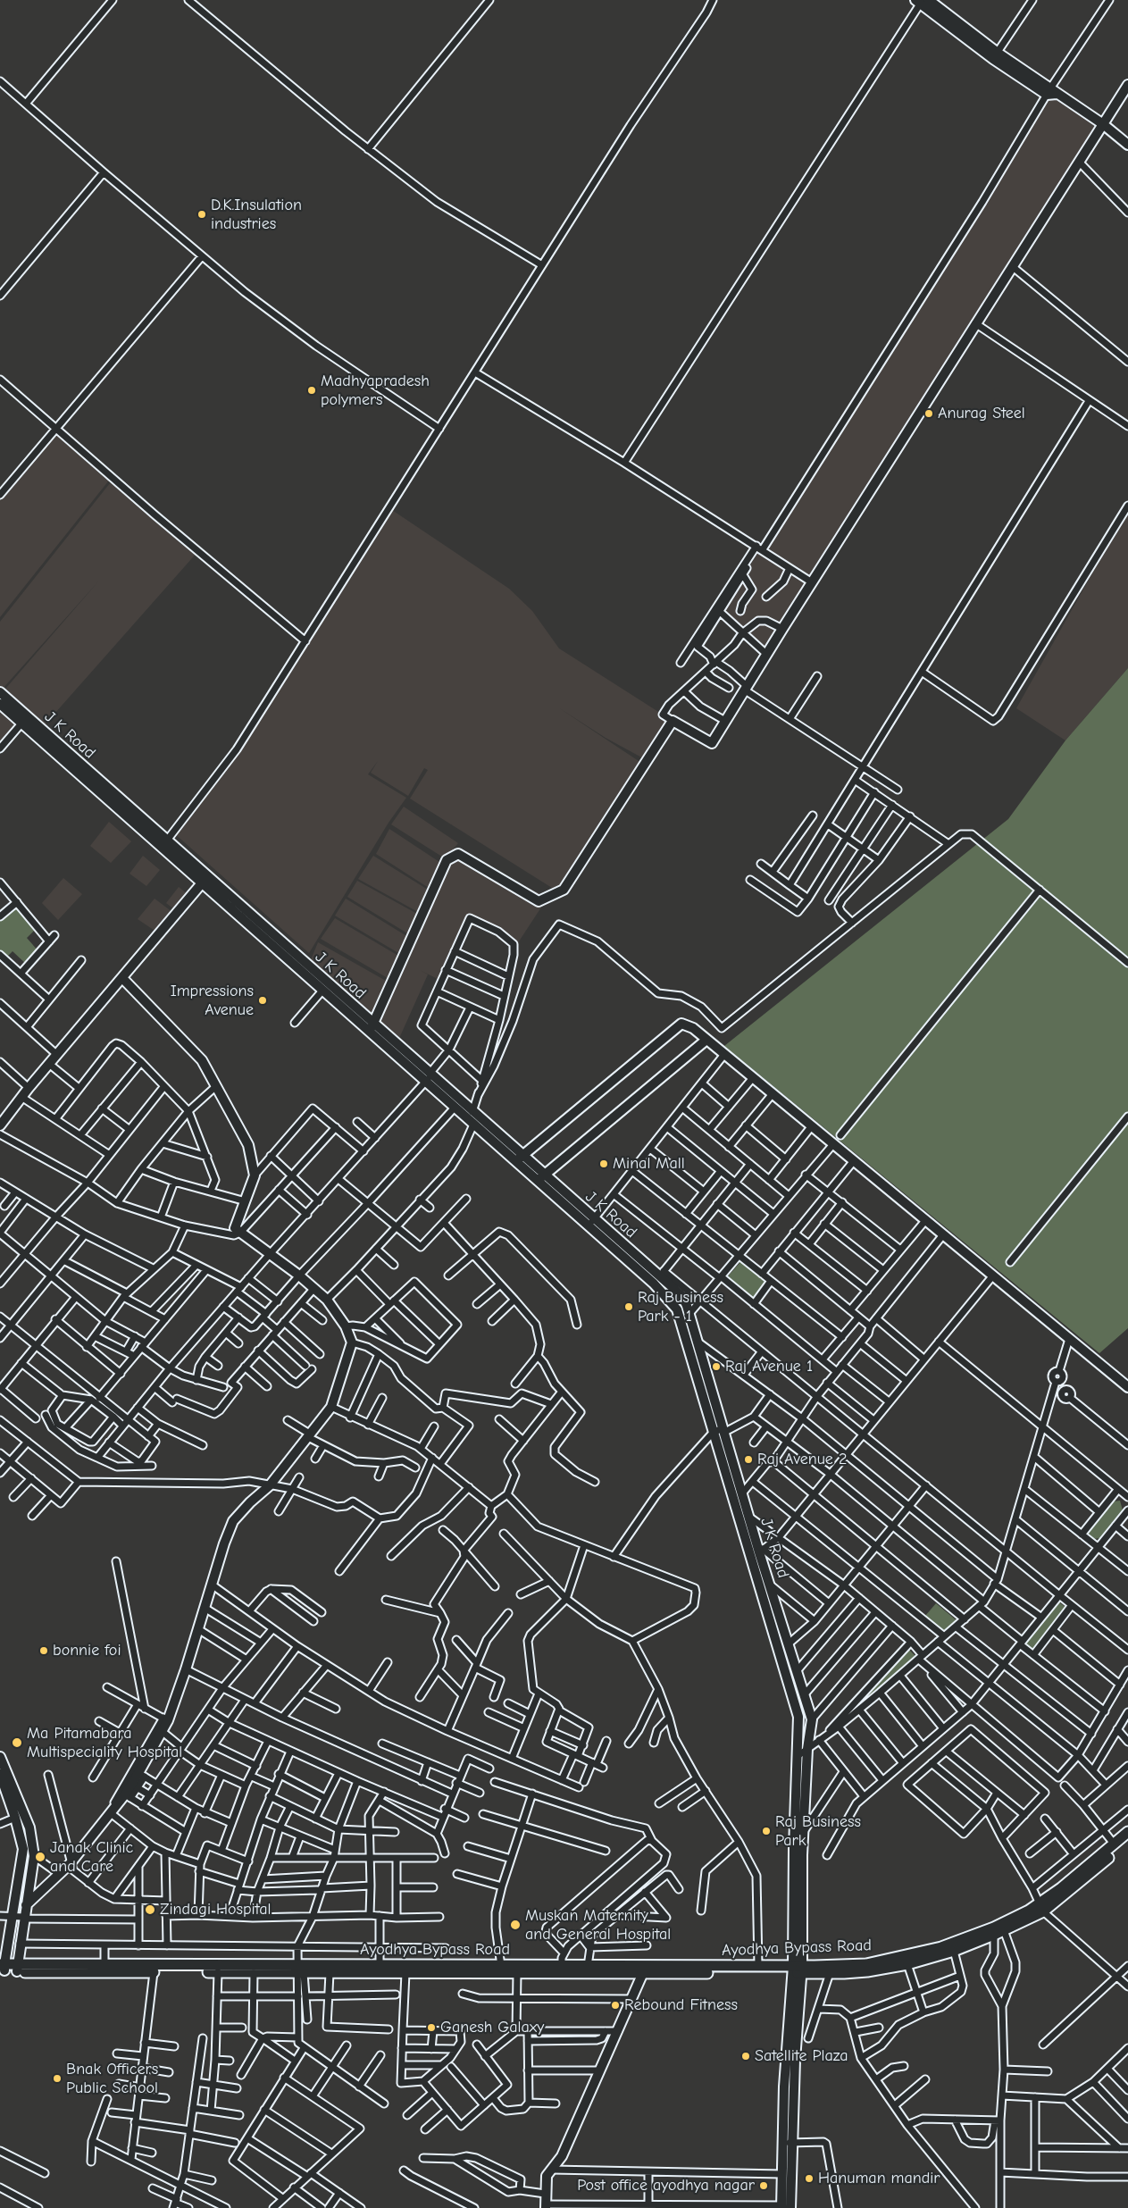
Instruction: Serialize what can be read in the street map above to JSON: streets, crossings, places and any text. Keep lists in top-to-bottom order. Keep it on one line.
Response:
{"streets":{"main road":["Ayodhya Bypass Road"],"street":["J K Road"]},"crossings":[["J K Road","Ayodhya Bypass Road"]],"places":["D.K.Insulation industries","Madhyapradesh polymers","Anurag Steel","Impressions Avenue","Minal Mall","Raj Business Park - 1","Raj Avenue 1","Raj Avenue 2","bonnie foi","Ma Pitamabara Multispeciality Hospital","Raj Business Park","Janak Clinic and Care","Zindagi Hospital","Muskan Maternity and General Hospital","Rebound Fitness","Ganesh Galaxy","Satellite Plaza","Bnak Officers Public School","Hanuman mandir","Post office ayodhya nagar"]}
